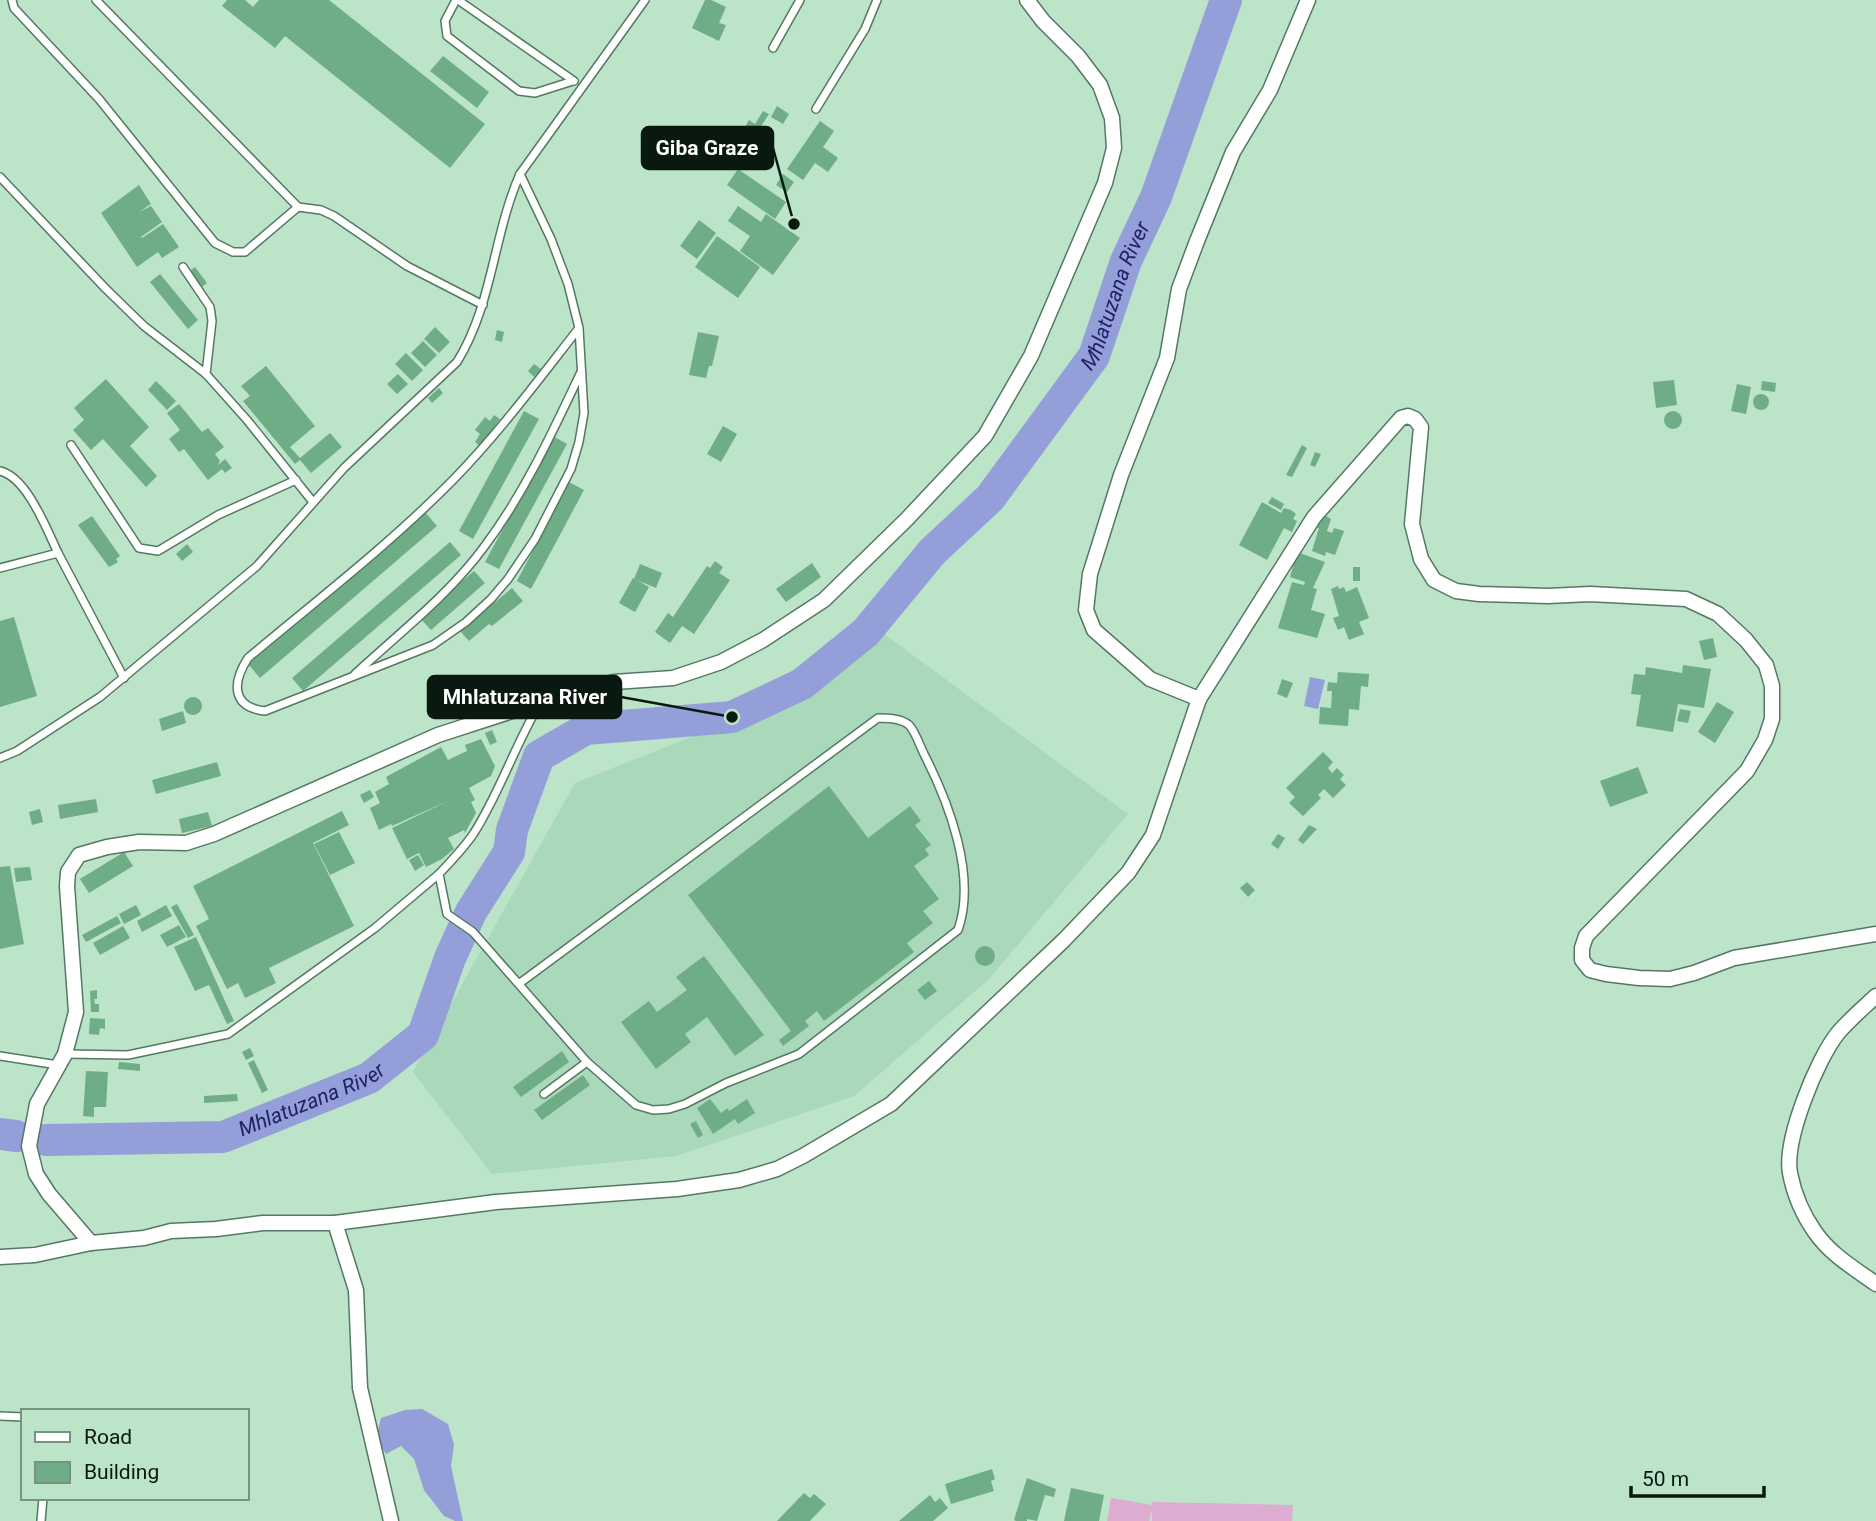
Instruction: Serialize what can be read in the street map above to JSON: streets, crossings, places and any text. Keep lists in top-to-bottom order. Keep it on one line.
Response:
{"water":["Mhlatuzana River"],"places":["Giba Graze","Mhlatuzana River"],"legend":["Road","Building"],"scale_bar":"50 m"}
